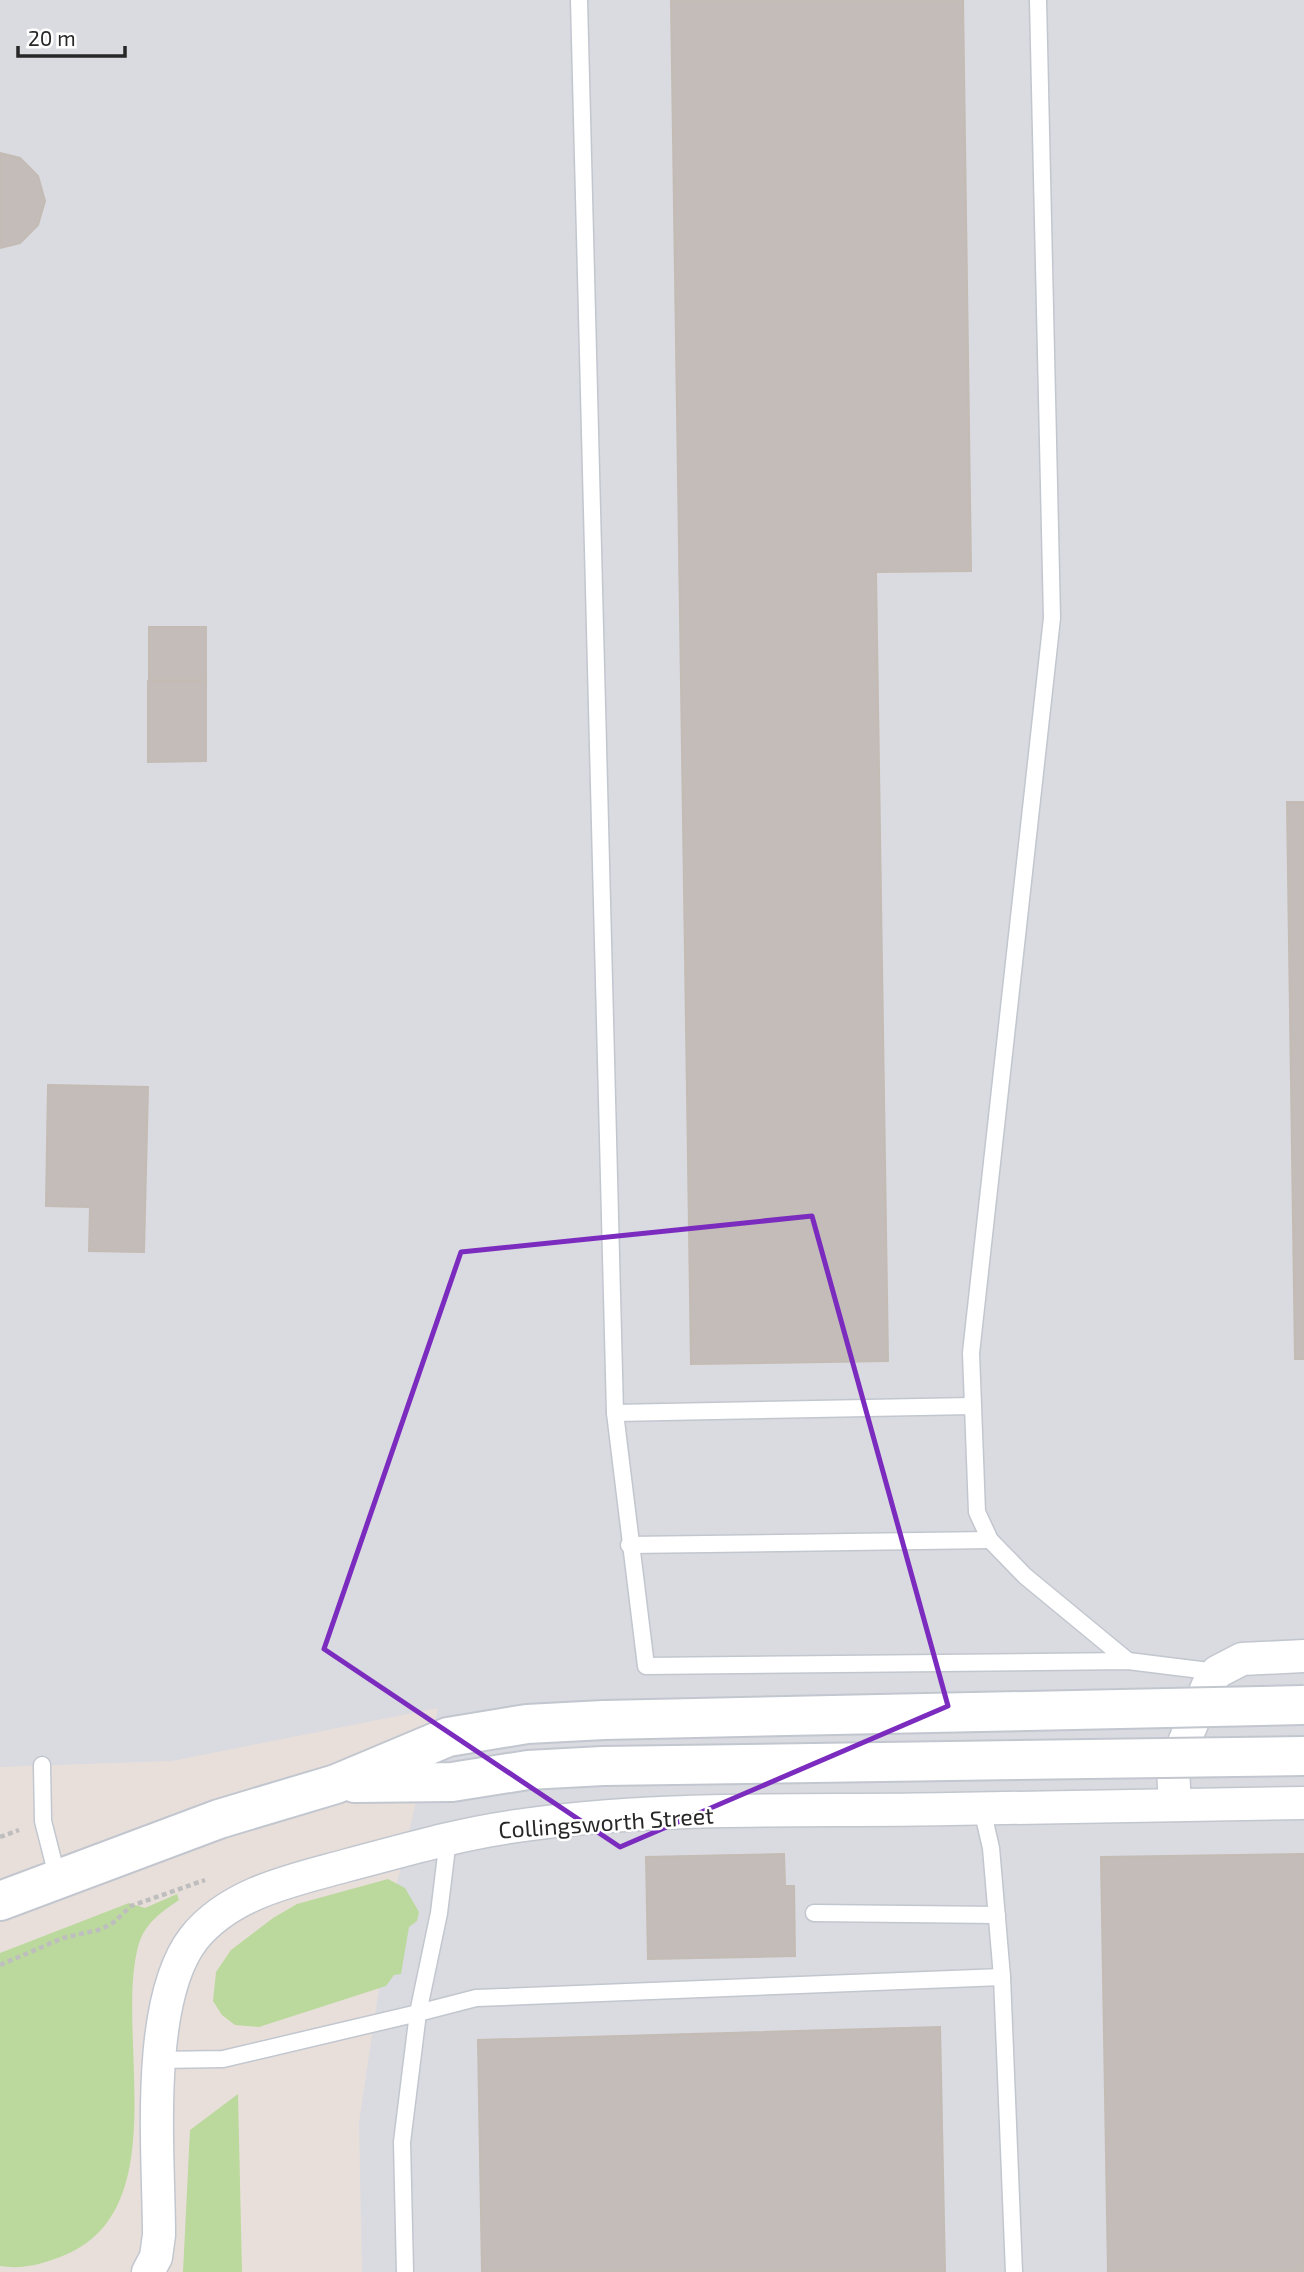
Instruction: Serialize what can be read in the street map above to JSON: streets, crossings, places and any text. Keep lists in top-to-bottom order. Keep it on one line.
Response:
{"streets":{"street":["Collingsworth Street"]},"scale_bar":"20 m"}
